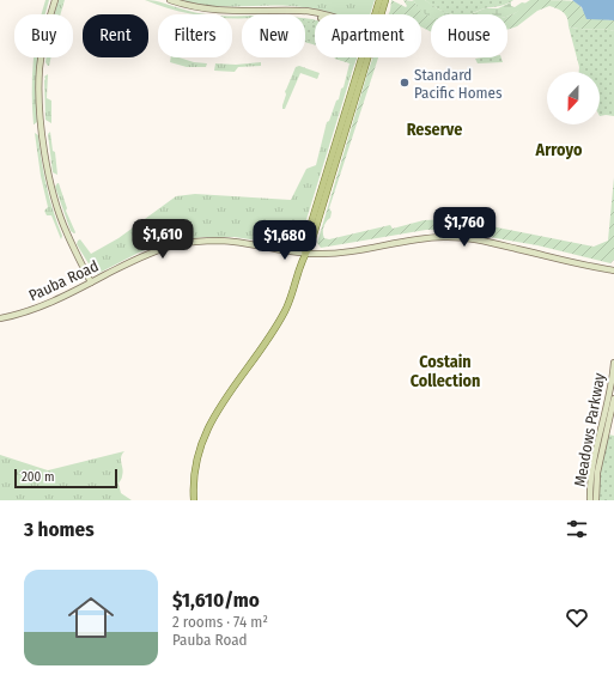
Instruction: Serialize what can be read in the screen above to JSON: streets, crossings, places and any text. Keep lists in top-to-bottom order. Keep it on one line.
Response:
{"streets":{"street":["Pauba Road","Meadows Parkway"]},"districts":["Reserve","Arroyo","Costain Collection"],"places":["Standard Pacific Homes"],"scale_bar":"200 m","north":"bottom","page":{"chip":["Buy","Rent","Filters","New","Apartment","House"],"price":["$1,760","$1,610","$1,680"],"scale":"200 m","heading":"3 homes","list":[{"name":"$1,610/mo","note":"2 rooms · 74 m² · Pauba Road"}]}}
